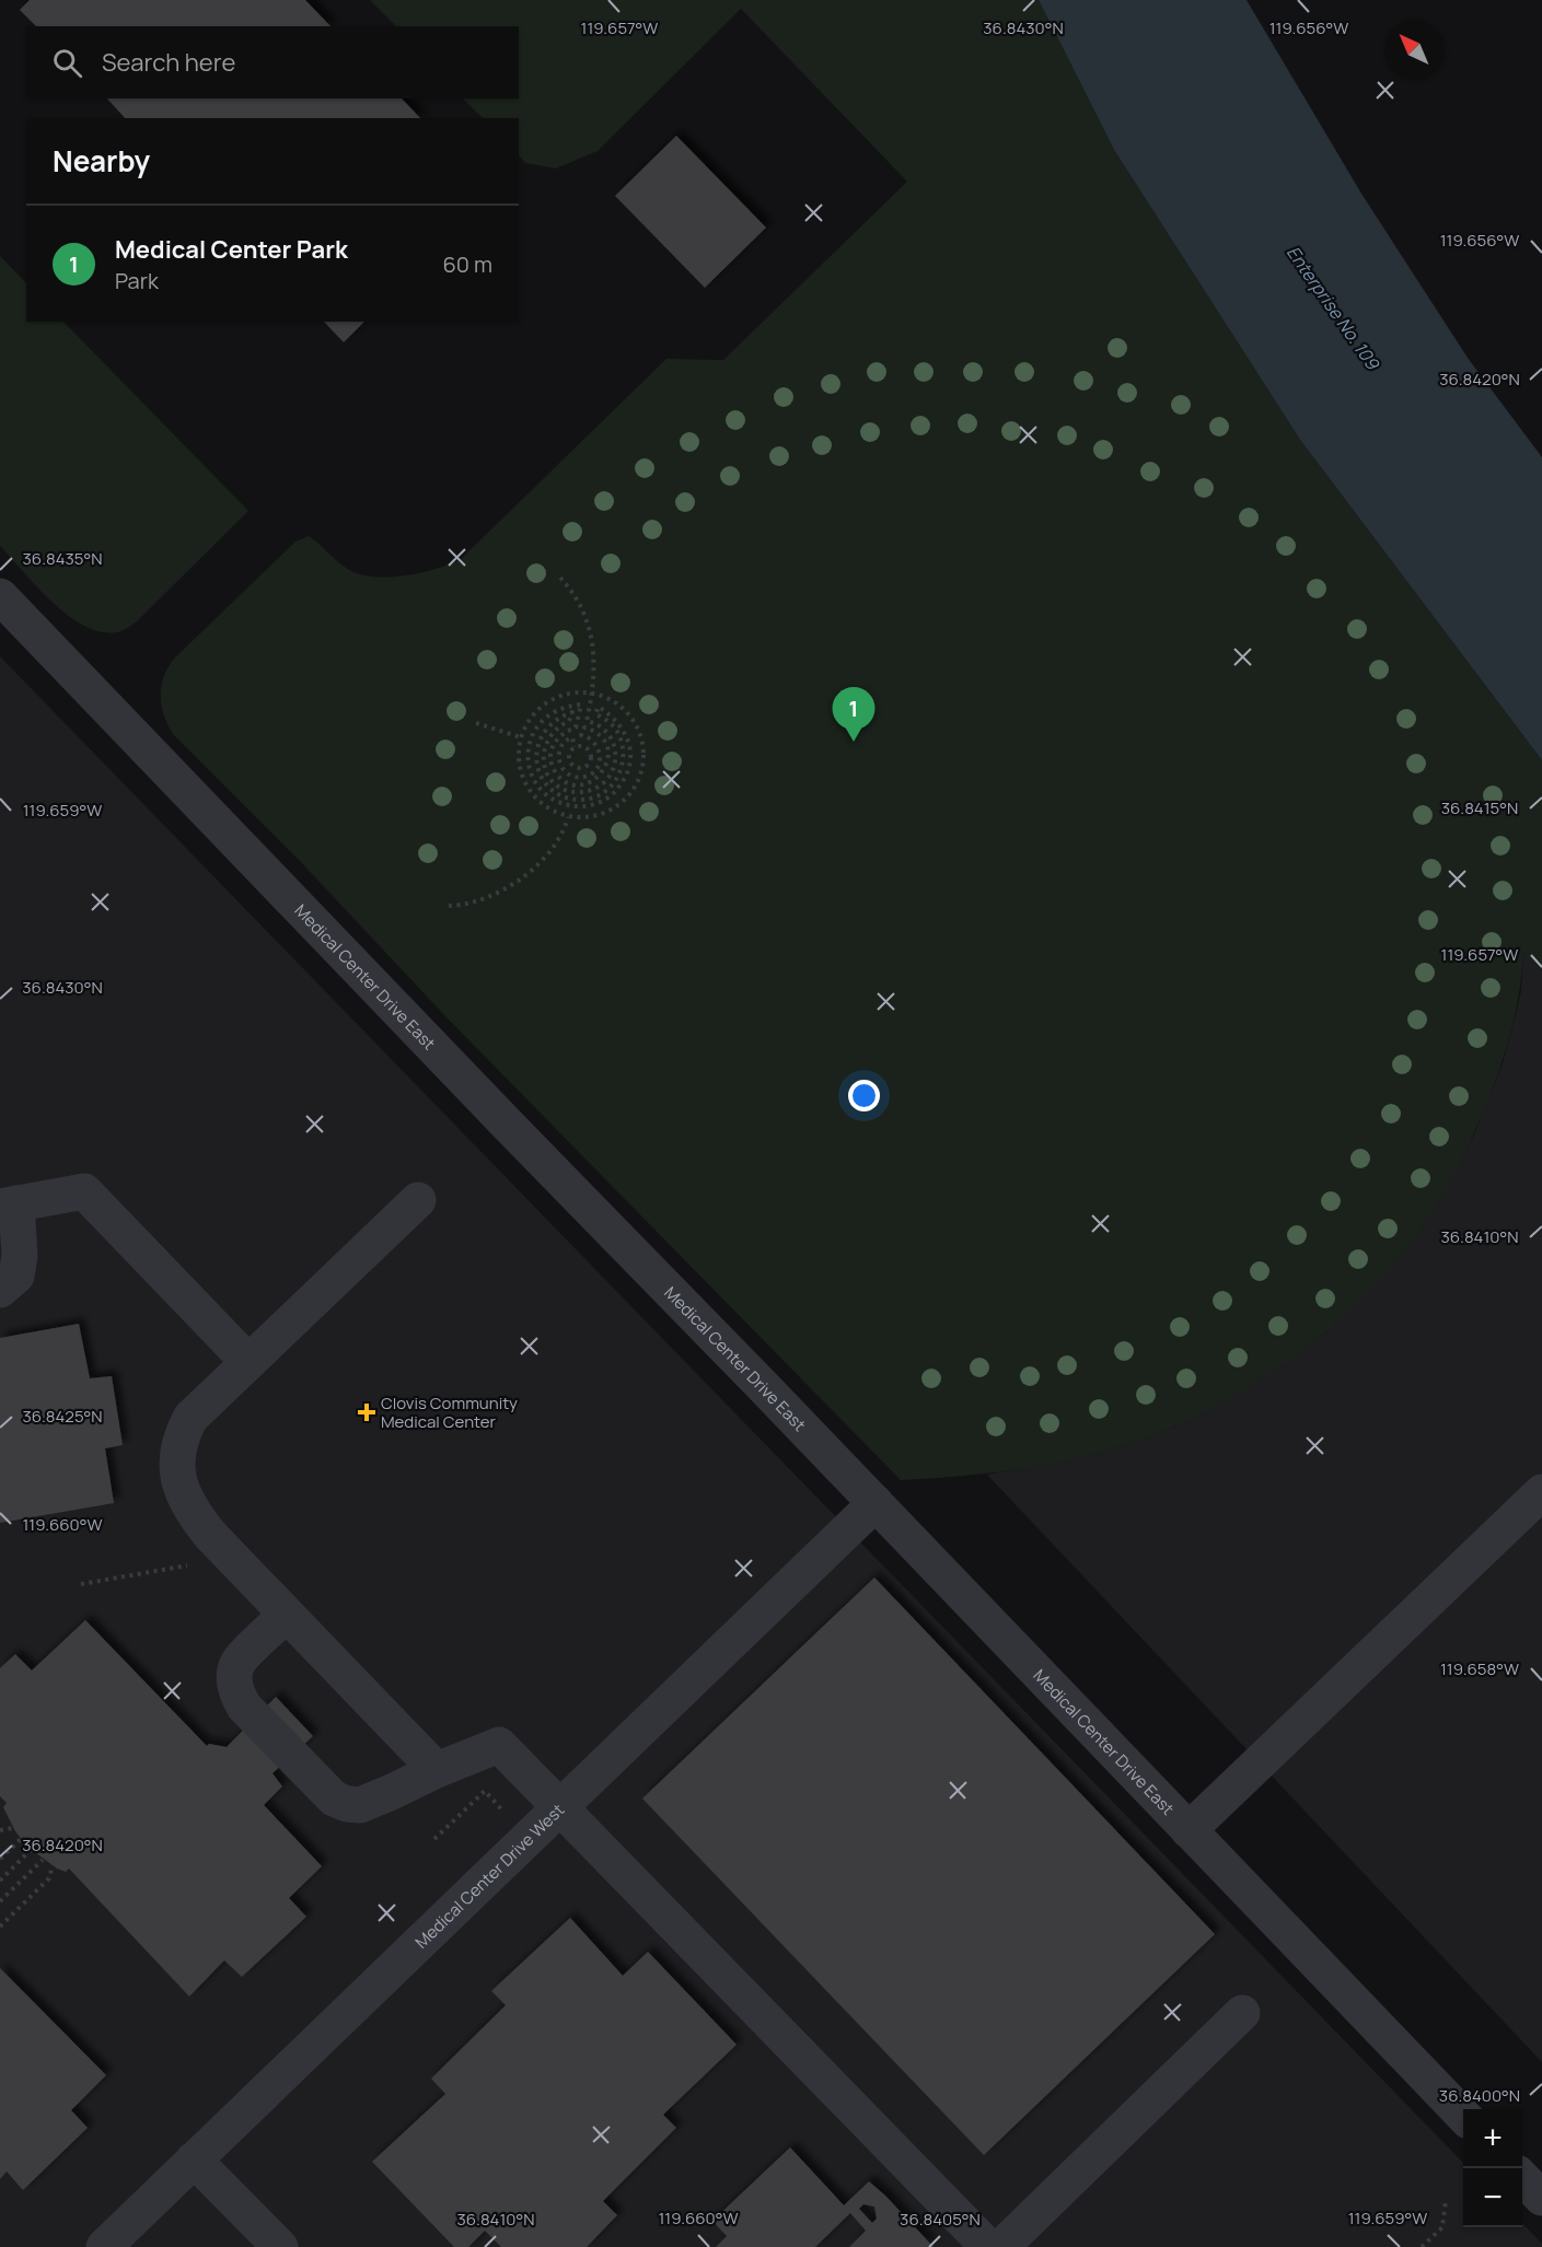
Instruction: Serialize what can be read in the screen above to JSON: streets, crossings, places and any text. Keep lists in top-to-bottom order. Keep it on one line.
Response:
{"streets":{"street":["Medical Center Drive East","Medical Center Drive West"]},"crossings":[["Medical Center Drive East","Medical Center Drive West"]],"water":["Enterprise No. 109"],"places":{"health":["Clovis Community Medical Center"]},"north":"top left","page":{"search":"Search here","heading":"Nearby","list":[{"mark":"1","name":"Medical Center Park","note":"Park","value":"60 m"}],"pins":"1","map_buttons":["+","−"]},"coordinates":["36.8430°N","119.657°W","119.656°W","36.8420°N","36.8435°N","36.8415°N","119.659°W","36.8410°N","36.8425°N","119.660°W","119.658°W","36.8400°N","36.8405°N"]}
